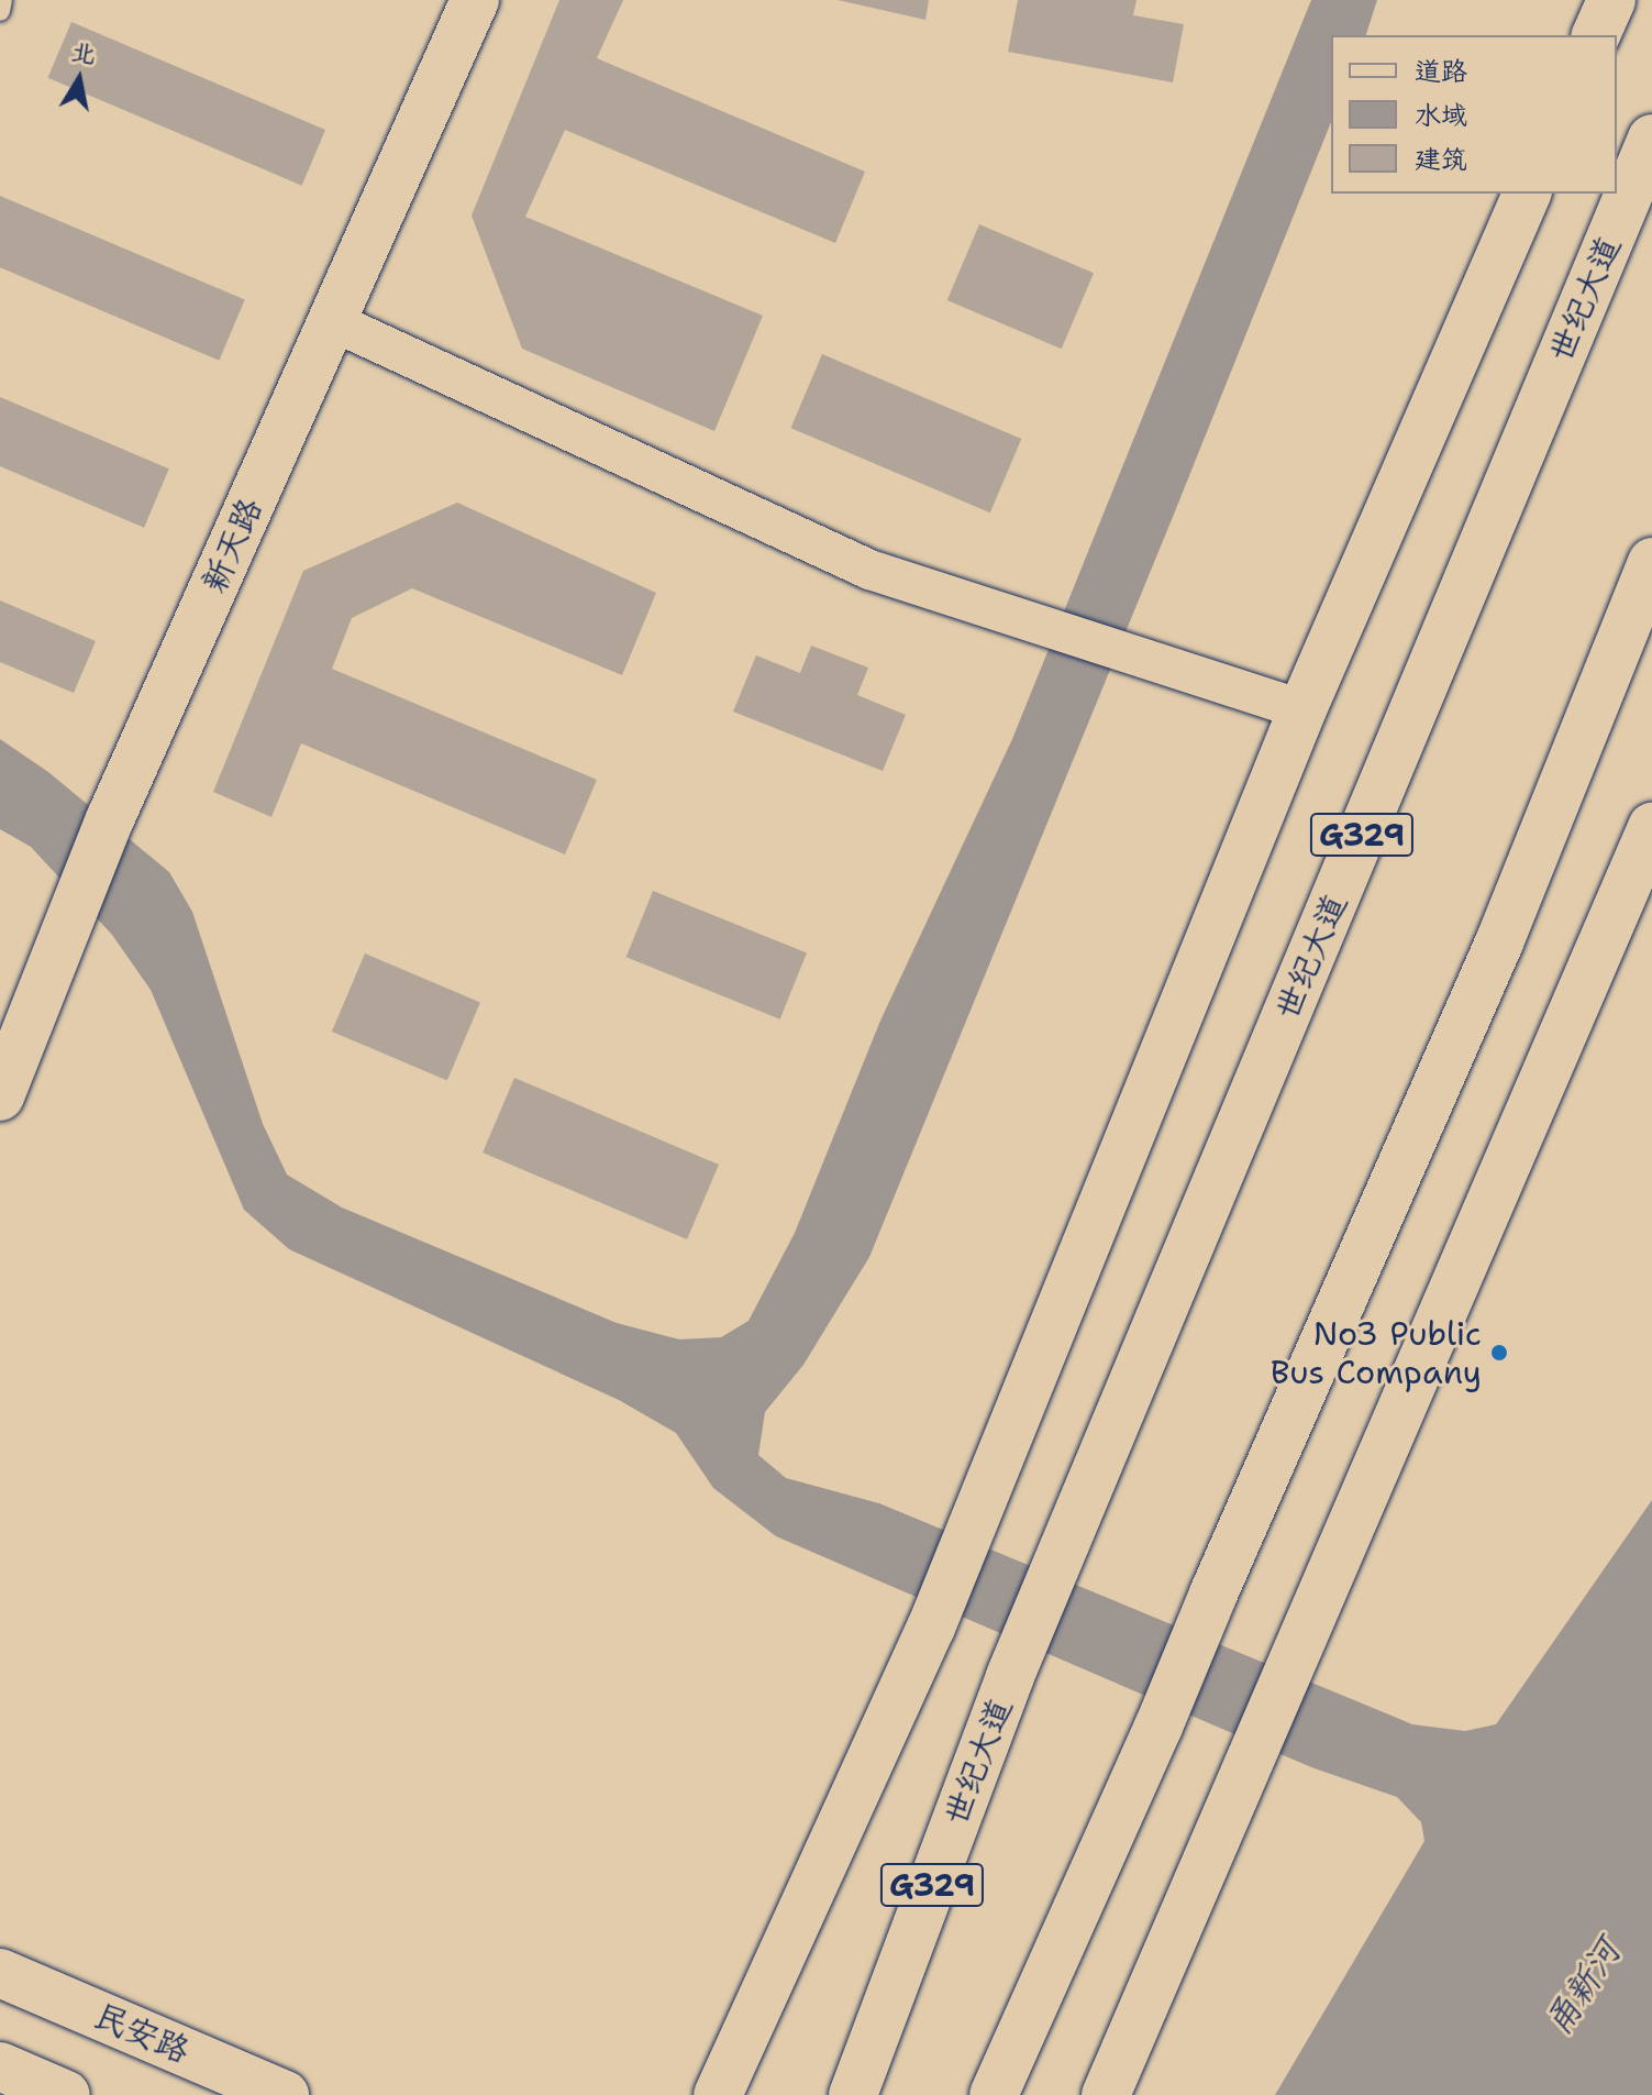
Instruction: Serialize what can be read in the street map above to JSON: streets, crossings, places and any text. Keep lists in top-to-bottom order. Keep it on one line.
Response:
{"streets":{"main road":["世纪大道","新天路","G329","民安路"]},"water":["甬新河"],"places":["No3 Public Bus Company"],"legend":["道路","水域","建筑"],"north":"top"}
